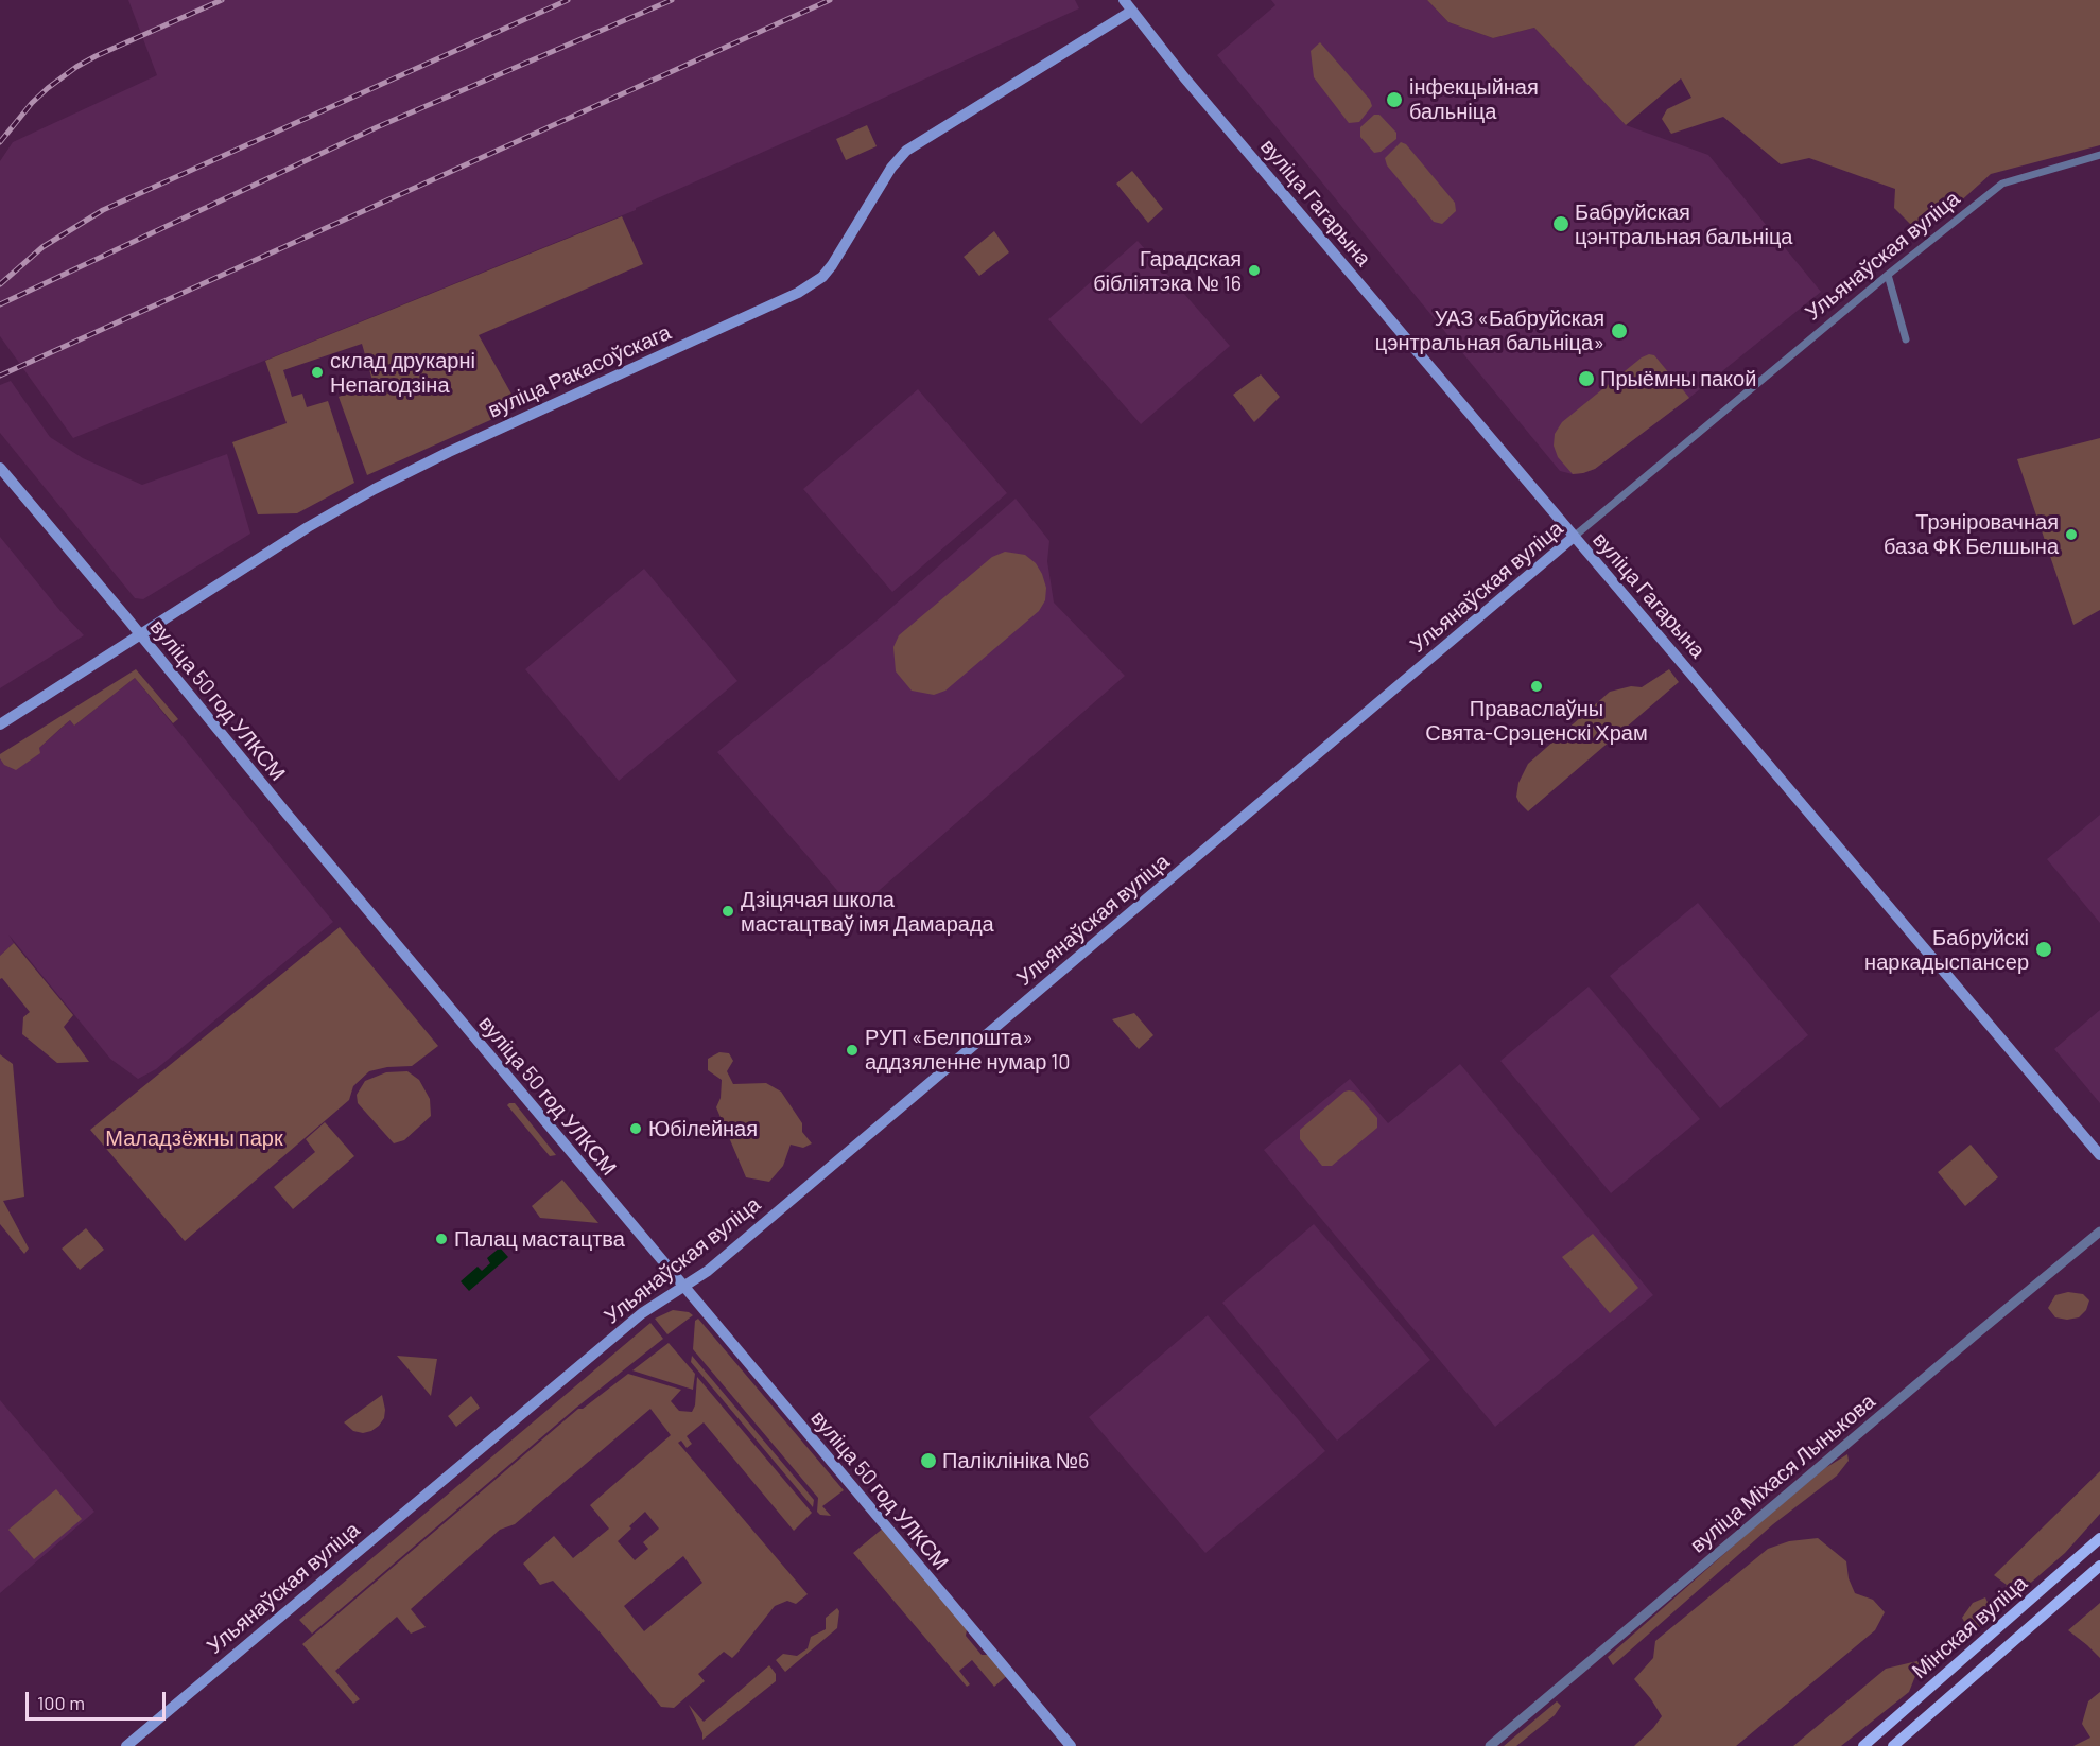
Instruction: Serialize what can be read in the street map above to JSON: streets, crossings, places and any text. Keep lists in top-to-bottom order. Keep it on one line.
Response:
{"streets":{"main road":["вуліца Гагарына","Ульянаўская вуліца","вуліца Ракасоўскага","вуліца 50 год УЛКСМ","Мінская вуліца"],"street":["вуліца Міхася Лынькова"]},"crossings":[["вуліца Гагарына","Ульянаўская вуліца"],["вуліца Гагарына","вуліца Ракасоўскага"],["Ульянаўская вуліца","вуліца 50 год УЛКСМ"],["вуліца Ракасоўскага","вуліца 50 год УЛКСМ"]],"parks":["Маладзёжны парк"],"places":["інфекцыйная бальніца","Бабруйская цэнтральная бальніца","Гарадская бібліятэка № 16","УАЗ «Бабруйская цэнтральная бальніца»","склад друкарні Непагодзіна","Прыёмны пакой","Трэніровачная база ФК Белшына","Праваслаўны Свята-Срэценскі Храм","Дзіцячая школа мастацтваў імя Дамарада","Бабруйскі наркадыспансер","РУП «Белпошта» аддзяленне нумар 10","Юбілейная","Палац мастацтва","Паліклініка №6"],"scale_bar":"100 m"}
